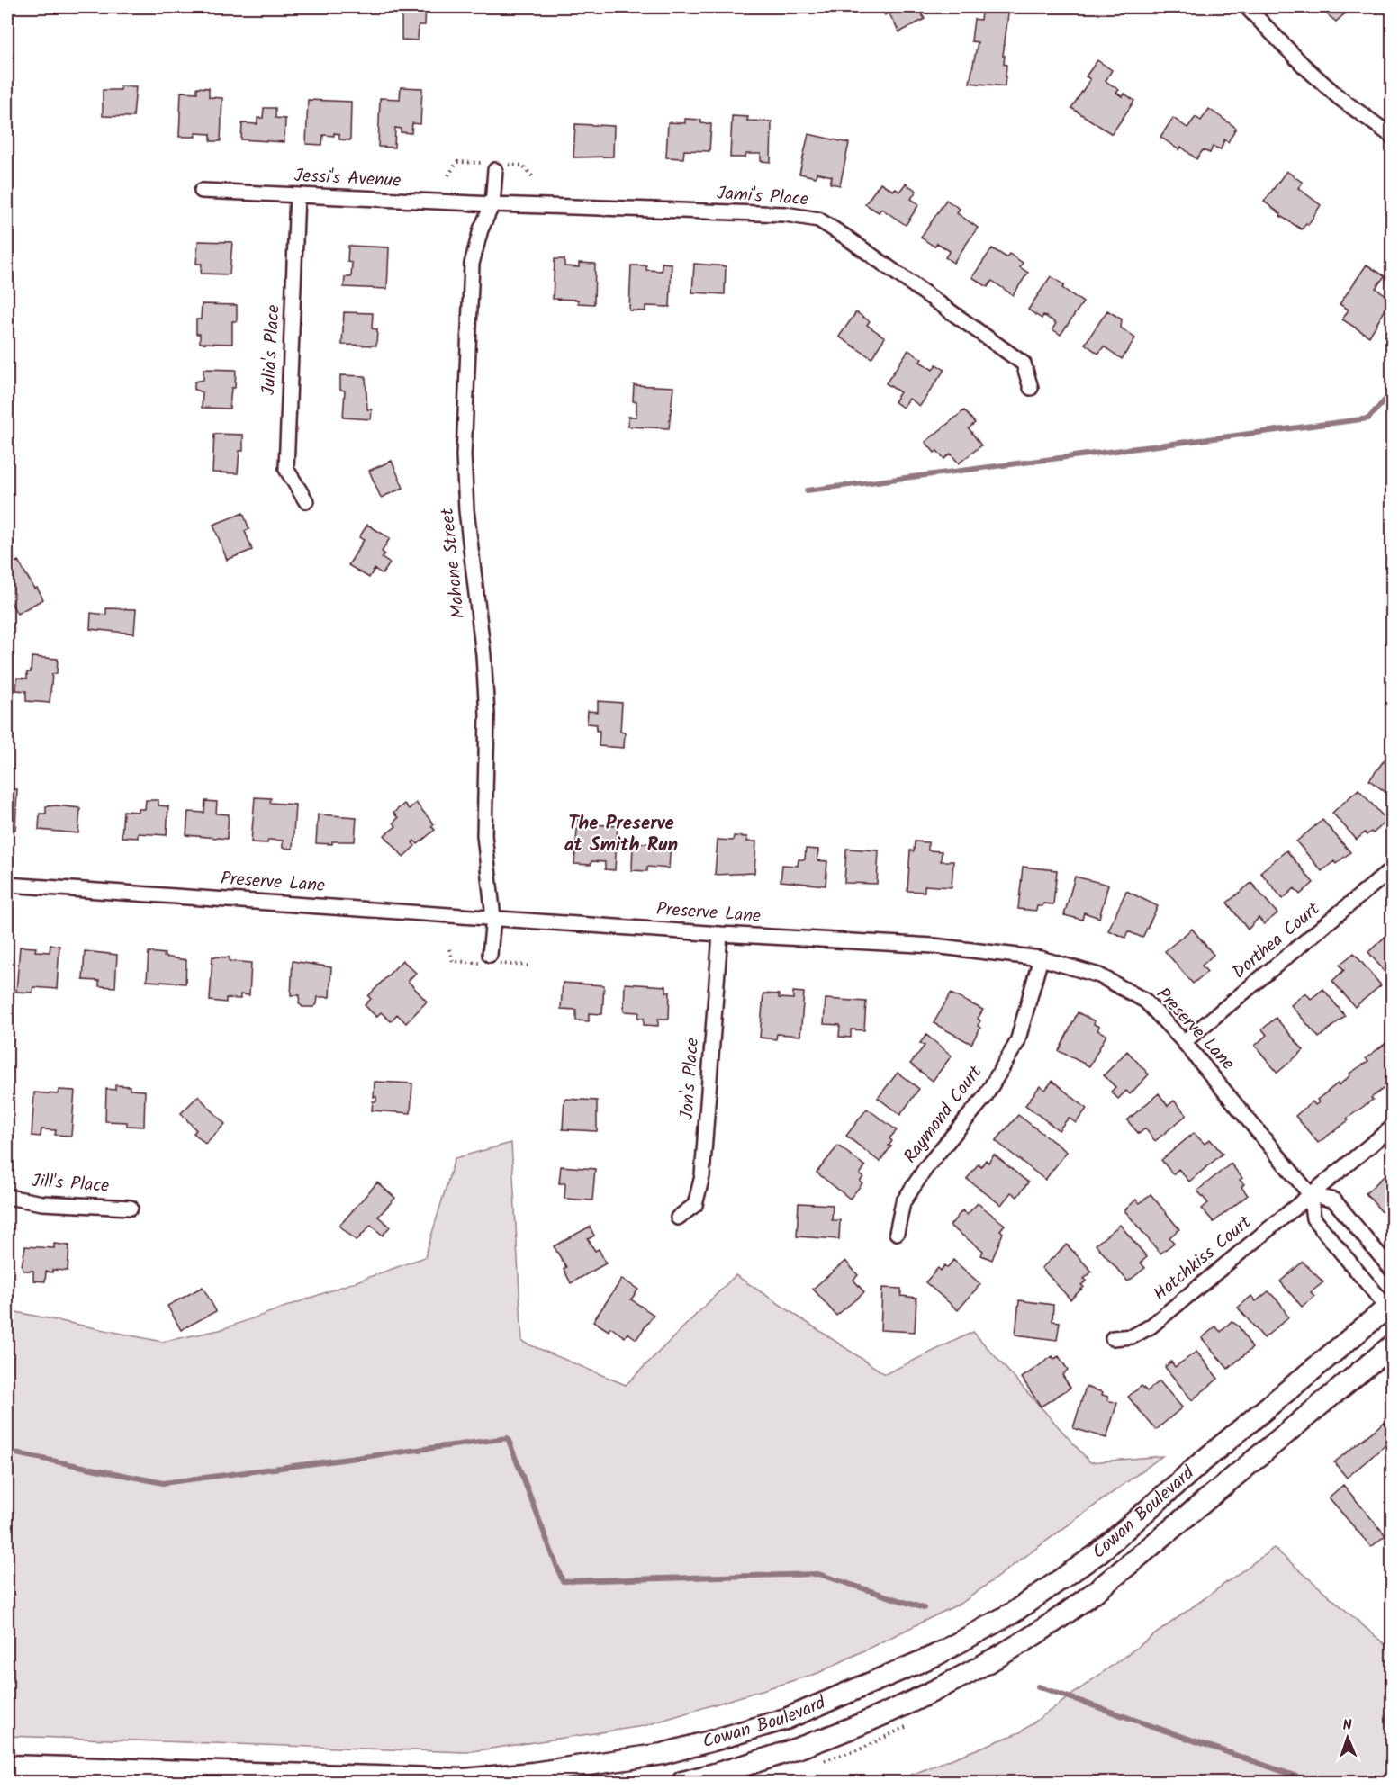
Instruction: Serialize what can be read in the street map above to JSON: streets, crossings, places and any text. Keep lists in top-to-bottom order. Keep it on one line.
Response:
{"streets":{"main road":["Cowan Boulevard"],"street":["Jessi's Avenue","Jami's Place","Julia's Place","Mahone Street","Preserve Lane","Dorthea Court","Jon's Place","Raymond Court","Jill's Place","Hotchkiss Court"]},"crossings":[["Jessi's Avenue","Jami's Place"],["Jessi's Avenue","Julia's Place"],["Jessi's Avenue","Mahone Street"],["Jami's Place","Mahone Street"],["Mahone Street","Preserve Lane"],["Preserve Lane","Dorthea Court"],["Preserve Lane","Jon's Place"],["Preserve Lane","Raymond Court"],["Preserve Lane","Hotchkiss Court"],["Preserve Lane","Cowan Boulevard"]],"districts":["The Preserve at Smith Run"],"north":"top"}
